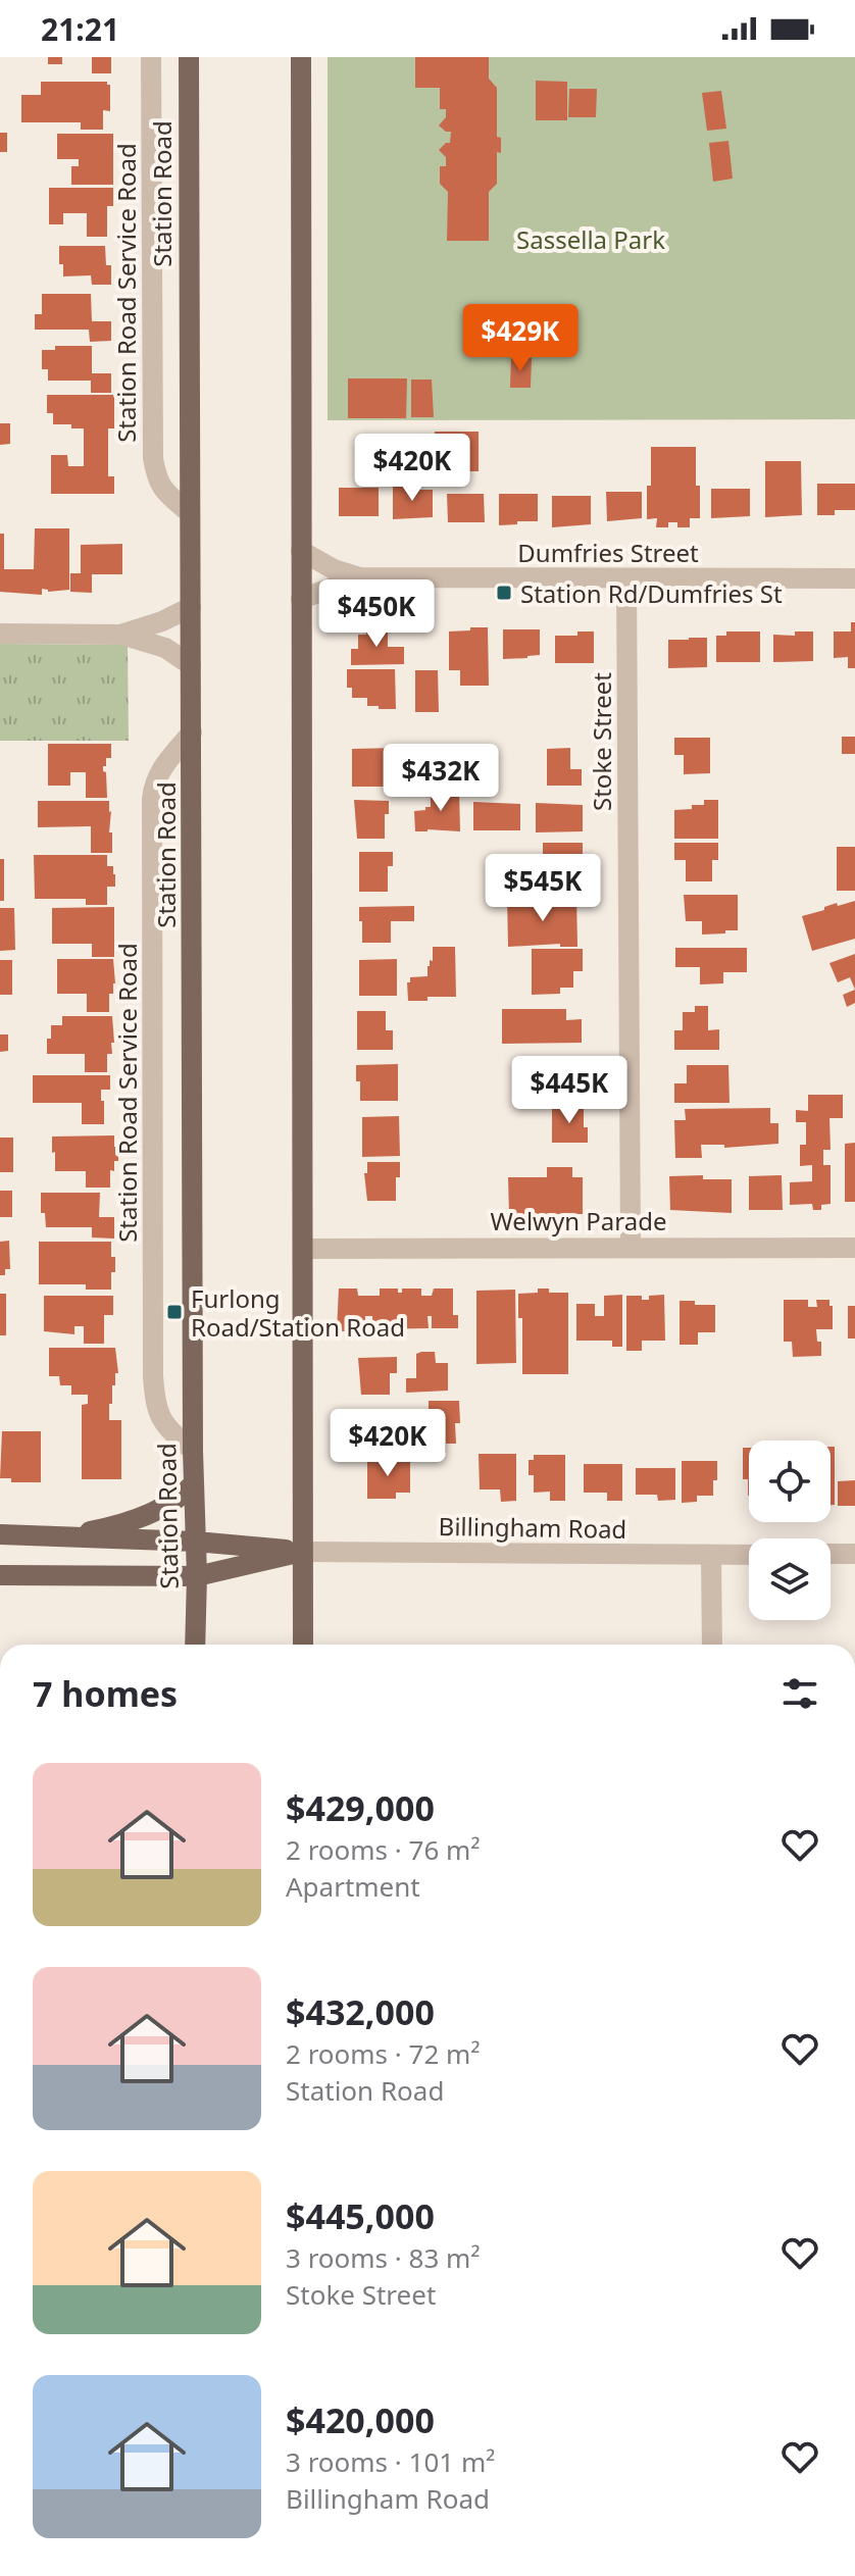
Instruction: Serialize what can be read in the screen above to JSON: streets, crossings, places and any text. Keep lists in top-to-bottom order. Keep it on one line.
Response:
{"streets":{"main road":["Station Road"],"street":["Station Road Service Road","Dumfries Street","Stoke Street","Welwyn Parade","Billingham Road"]},"crossings":[["Station Road","Station Road Service Road"],["Dumfries Street","Stoke Street"],["Stoke Street","Welwyn Parade"]],"parks":["Sassella Park"],"places":{"transit":["Station Rd/Dumfries St","Furlong Road/Station Road"]},"page":{"status":"21:21","price":["$429K","$420K","$450K","$432K","$545K","$445K","$420K"],"heading":"7 homes","list":[{"name":"$429,000","note":"2 rooms · 76 m² · Apartment"},{"name":"$432,000","note":"2 rooms · 72 m² · Station Road"},{"name":"$445,000","note":"3 rooms · 83 m² · Stoke Street"},{"name":"$420,000","note":"3 rooms · 101 m² · Billingham Road"}]}}
